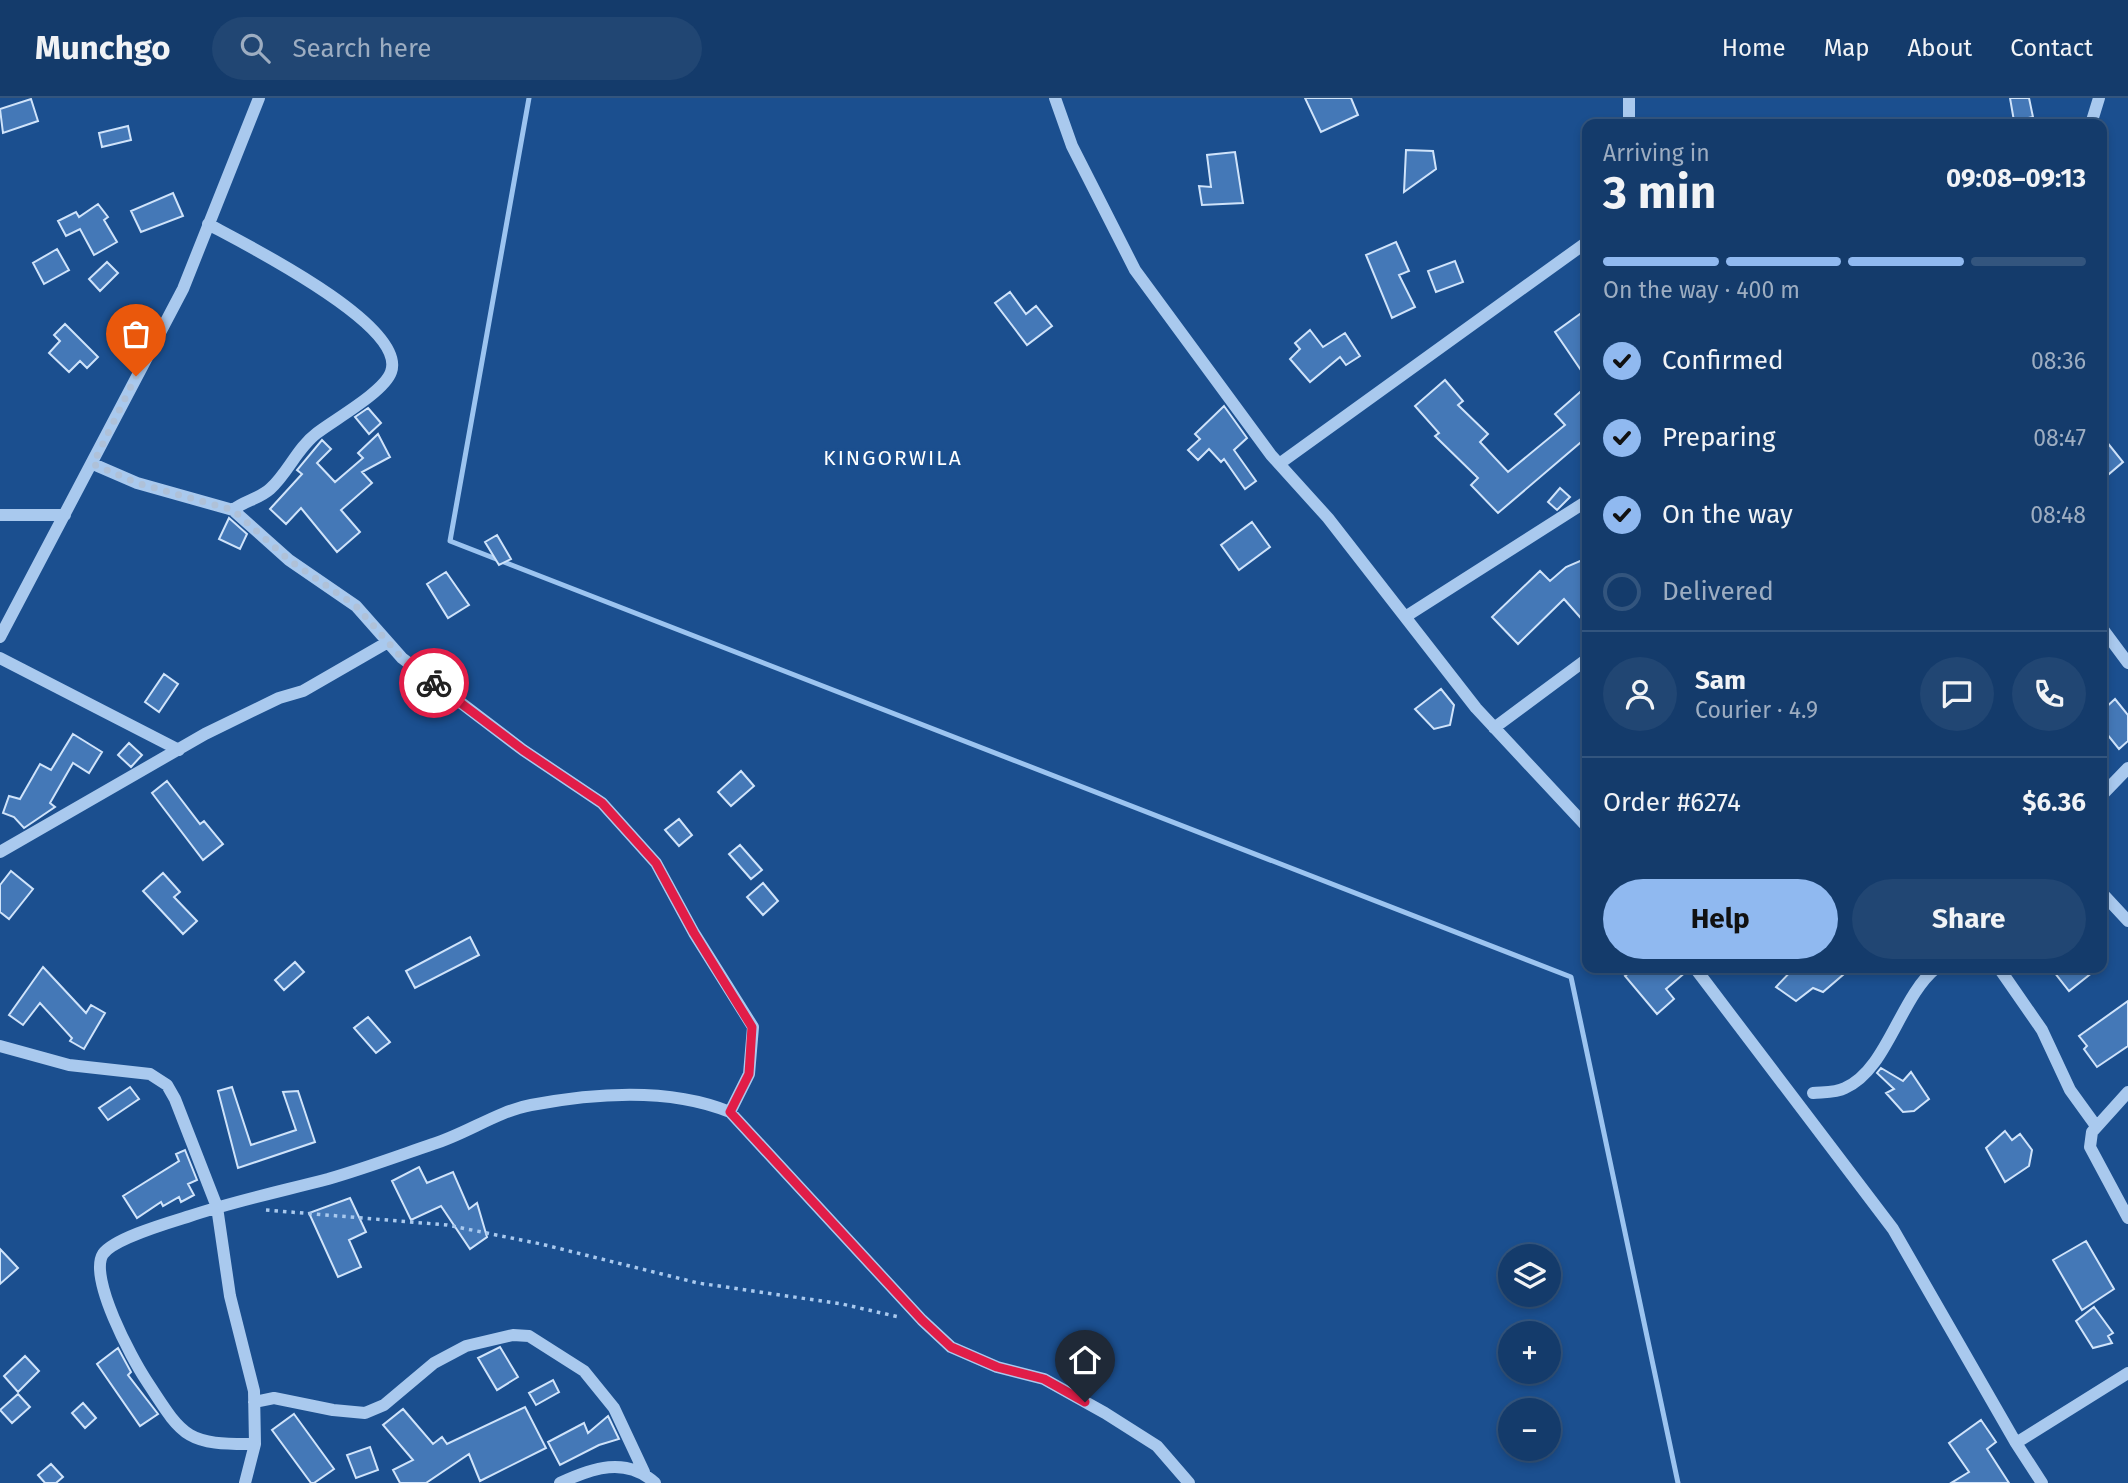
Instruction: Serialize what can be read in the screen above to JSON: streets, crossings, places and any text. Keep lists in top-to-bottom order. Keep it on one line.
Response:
{"districts":["KINGORWILA"],"page":{"header":"Munchgo","search":"Search here","nav":["Home","Map","About","Contact"],"heading":["3 min","Arriving in","09:08–09:13"],"panel":["Sam","Courier · 4.9","Order #6274","$6.36"],"bar":"On the way · 400 m","list":[["Confirmed","08:36"],["Preparing","08:47"],["On the way","08:48"],"Delivered"],"buttons":["Help","Share"],"map_buttons":["+","−"]}}
